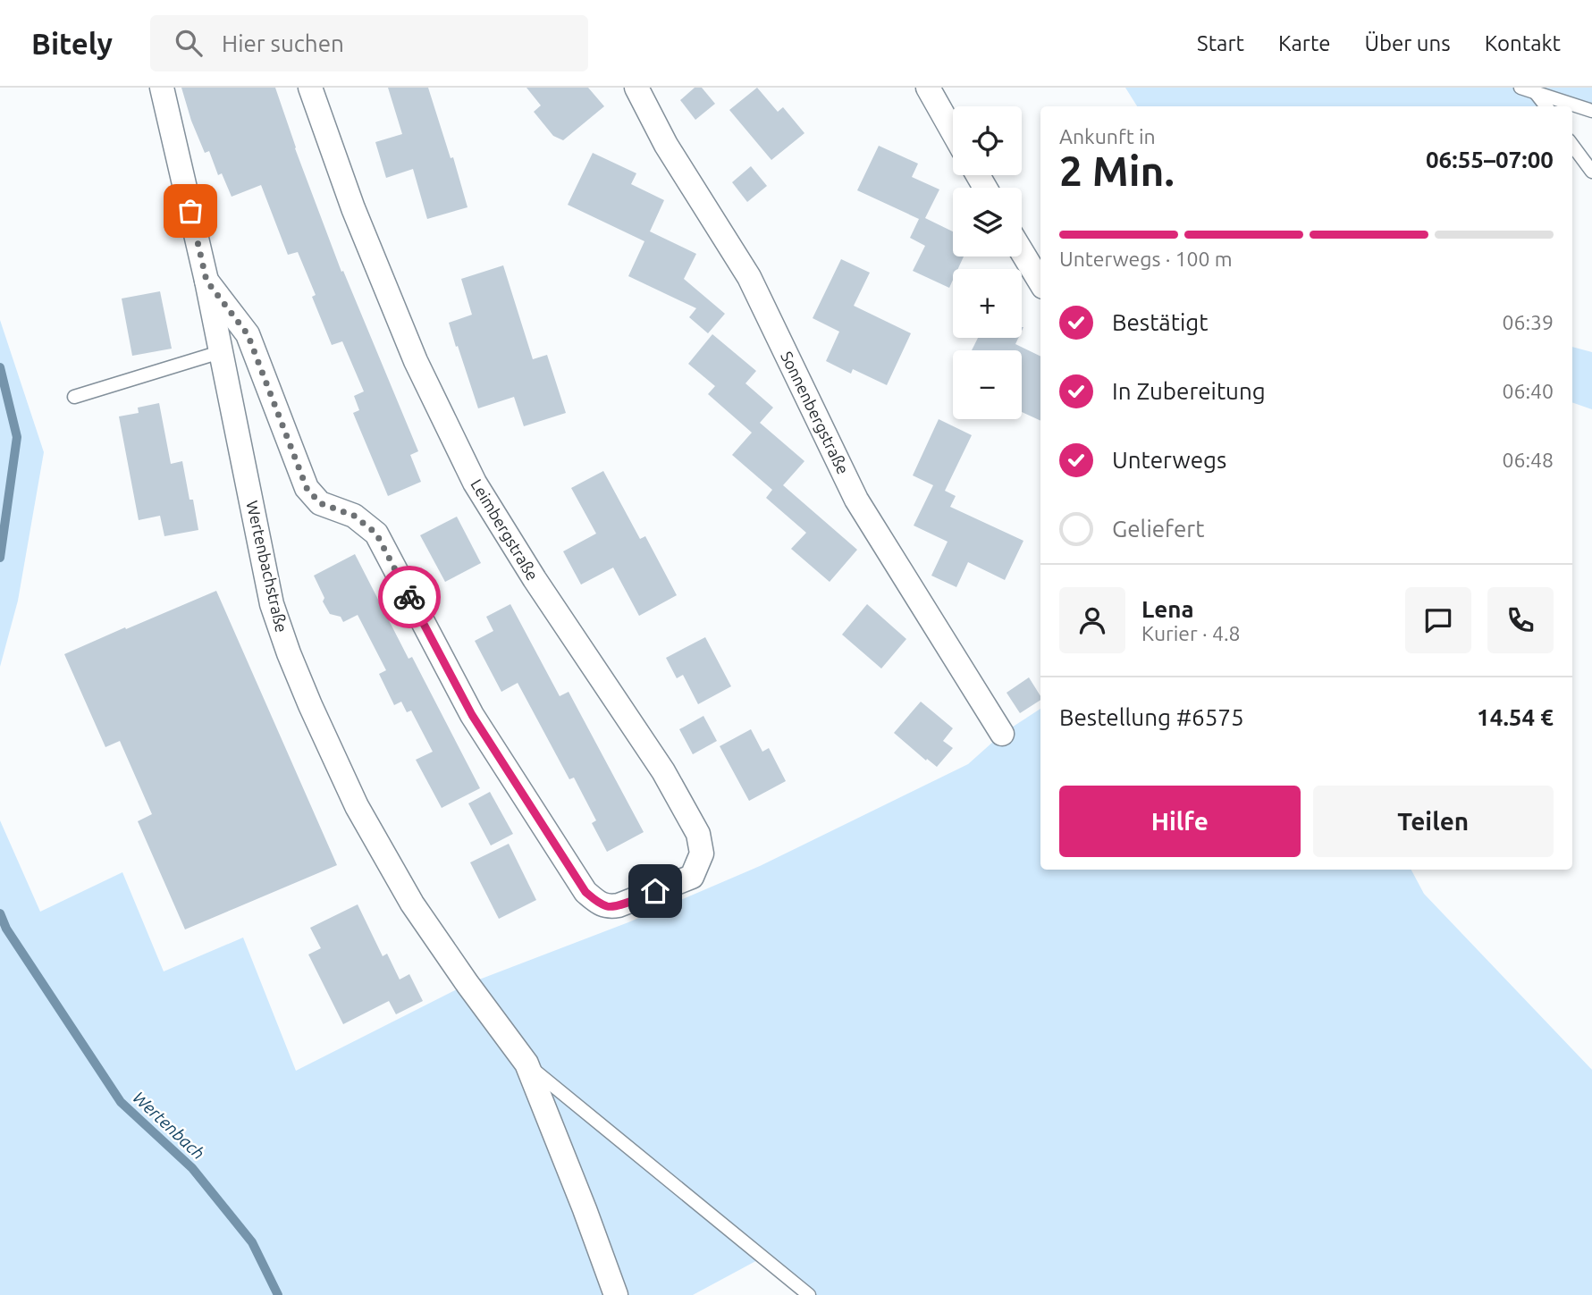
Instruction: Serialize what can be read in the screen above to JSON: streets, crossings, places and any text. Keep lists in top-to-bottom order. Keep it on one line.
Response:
{"streets":{"street":["Sonnenbergstraße","Leimbergstraße","Wertenbachstraße"]},"crossings":[["Leimbergstraße","Wertenbachstraße"]],"water":["Wertenbach"],"page":{"header":"Bitely","search":"Hier suchen","nav":["Start","Karte","Über uns","Kontakt"],"map_buttons":["+","−"],"heading":["2 Min.","Ankunft in","06:55–07:00"],"panel":["Lena","Kurier · 4.8","Bestellung #6575","14.54 €"],"bar":"Unterwegs · 100 m","list":[["Bestätigt","06:39"],["In Zubereitung","06:40"],["Unterwegs","06:48"],"Geliefert"],"buttons":["Hilfe","Teilen"]}}
